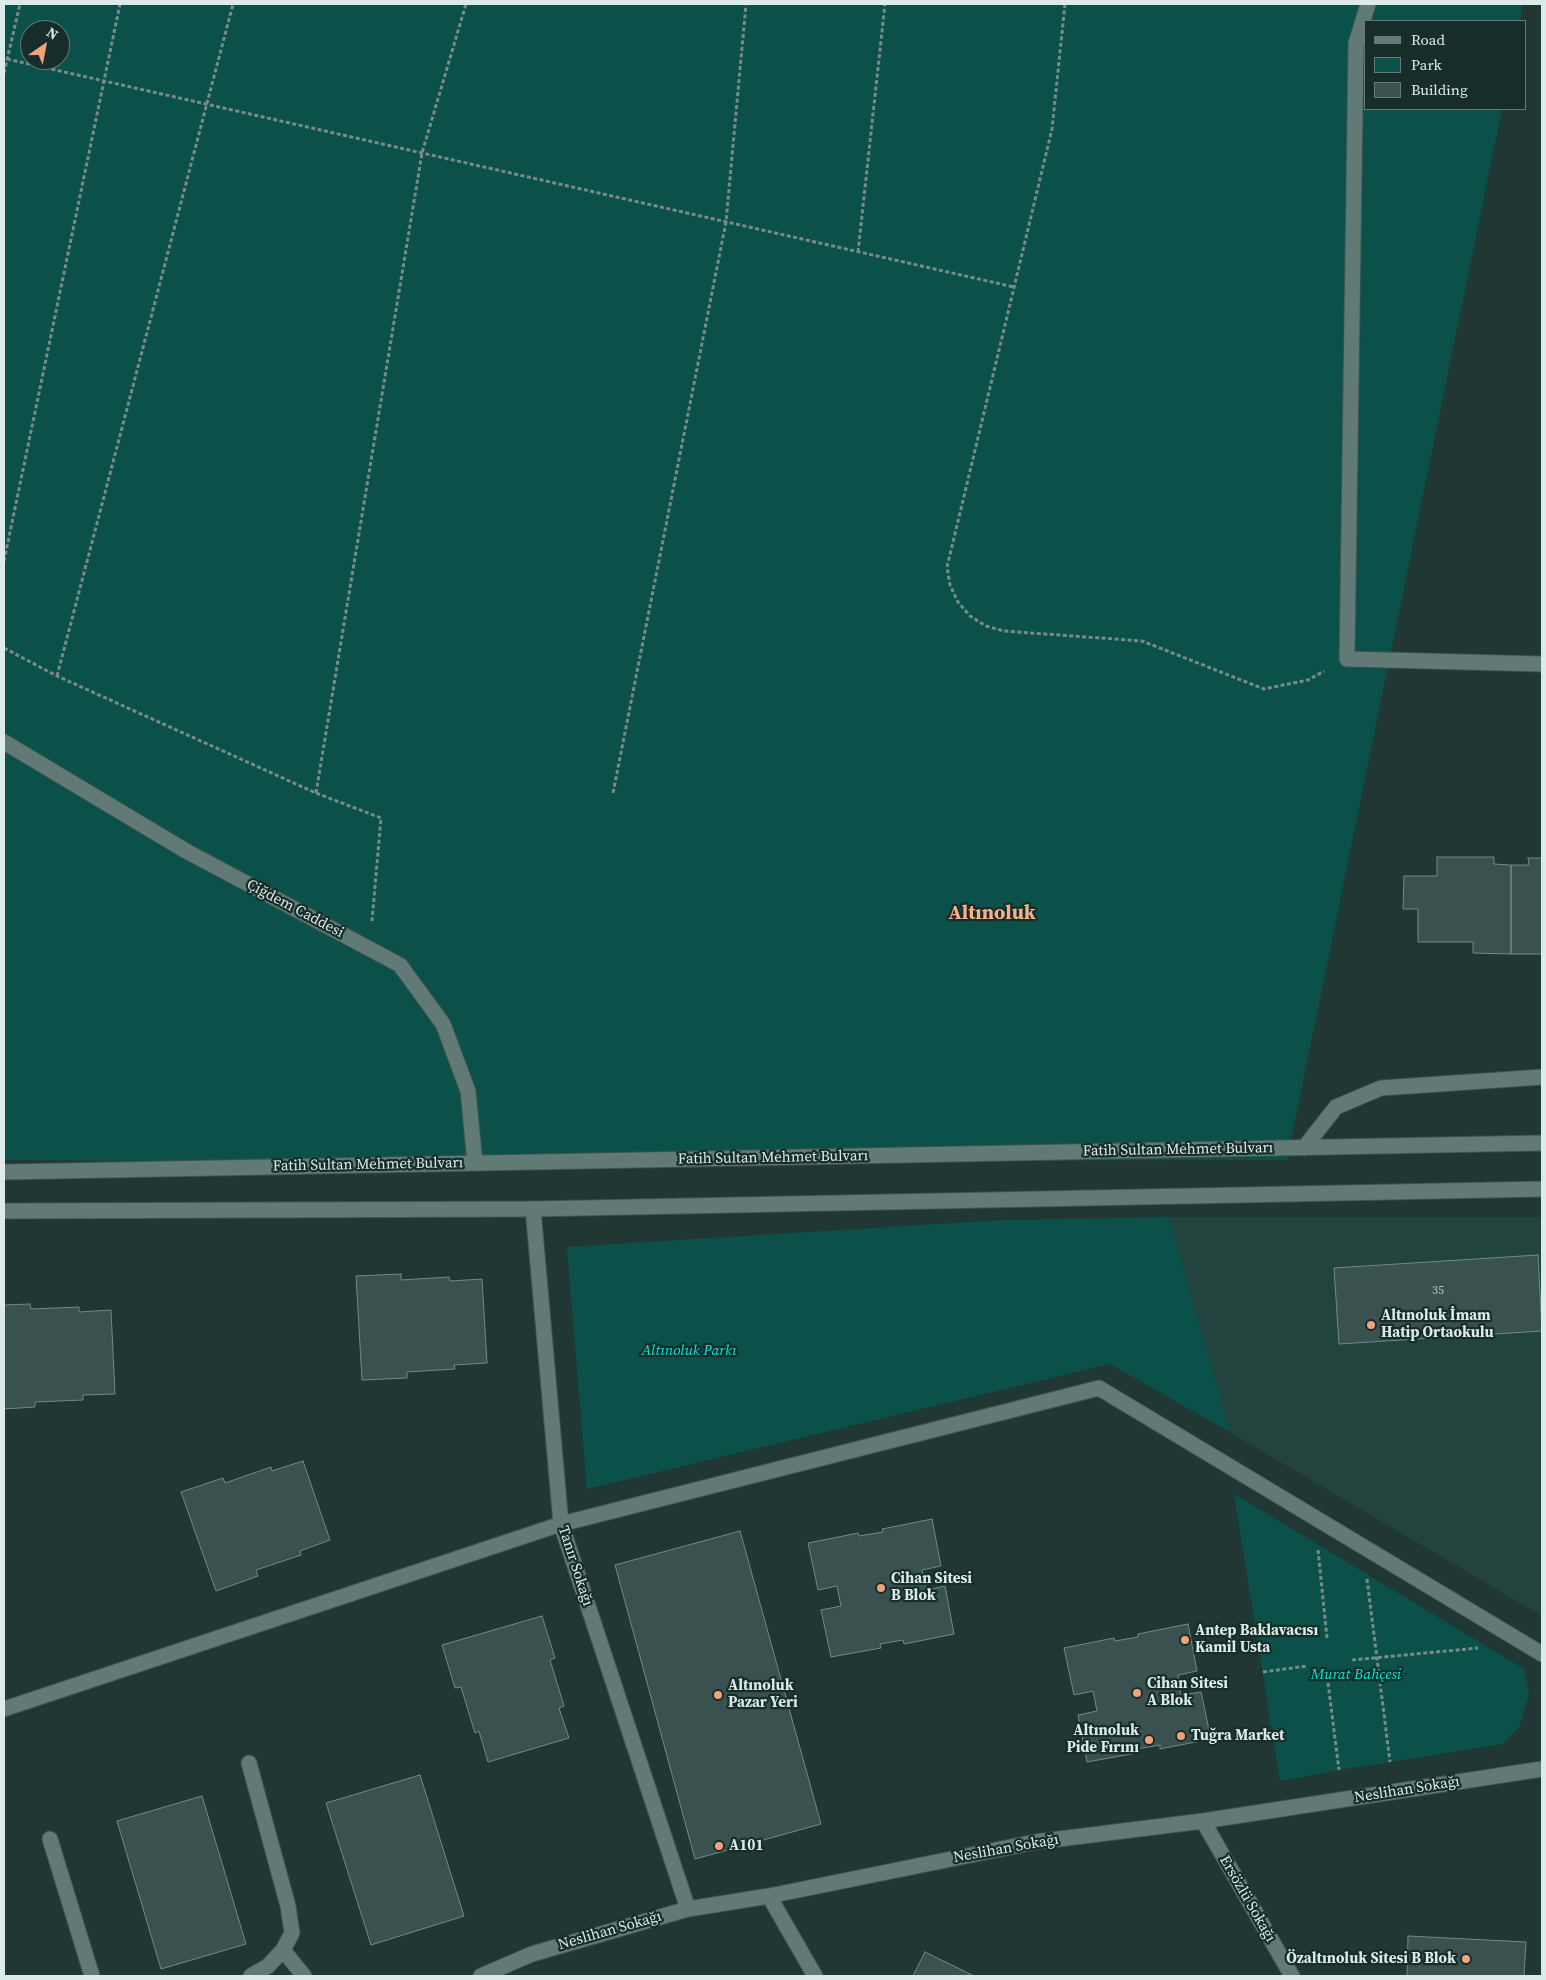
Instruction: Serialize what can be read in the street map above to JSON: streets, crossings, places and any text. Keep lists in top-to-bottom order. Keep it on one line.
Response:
{"streets":{"street":["Çiğdem Caddesi","Fatih Sultan Mehmet Bulvarı","Tanır Sokağı","Neslihan Sokağı","Ersözlü Sokağı"]},"crossings":[["Çiğdem Caddesi","Fatih Sultan Mehmet Bulvarı"],["Tanır Sokağı","Neslihan Sokağı"],["Neslihan Sokağı","Ersözlü Sokağı"]],"districts":["Altınoluk"],"parks":["Altınoluk Parkı","Murat Bahçesi"],"places":["Altınoluk İmam Hatip Ortaokulu","Cihan Sitesi B Blok","Antep Baklavacısı Kamil Usta","Cihan Sitesi A Blok","Altınoluk Pazar Yeri","Tuğra Market","Altınoluk Pide Fırını","A101","Özaltınoluk Sitesi B Blok"],"house_numbers":["35"],"legend":["Road","Park","Building"],"north":"top right"}
